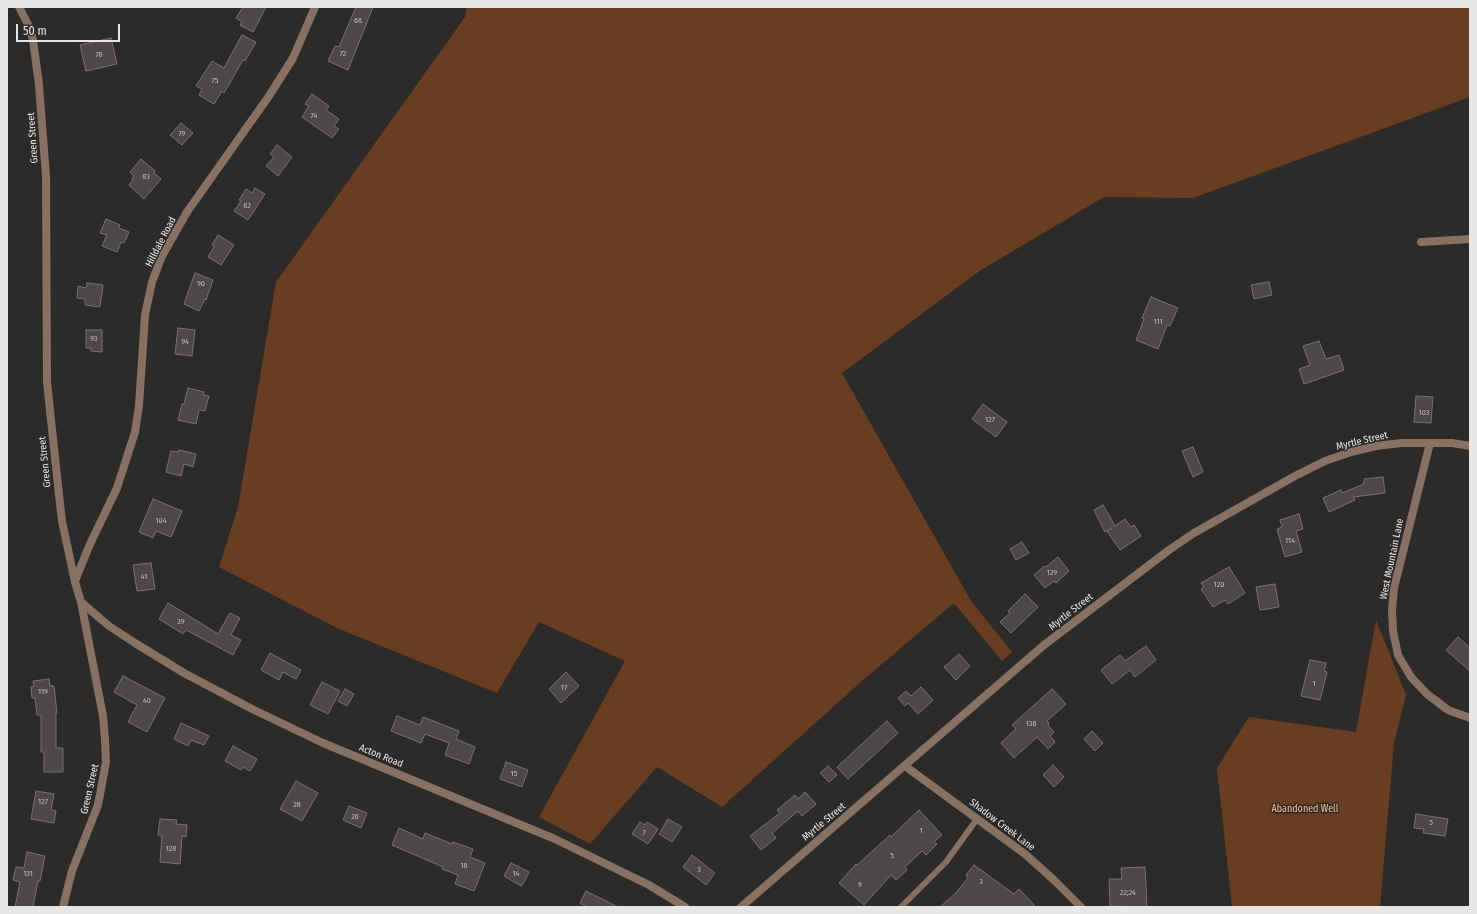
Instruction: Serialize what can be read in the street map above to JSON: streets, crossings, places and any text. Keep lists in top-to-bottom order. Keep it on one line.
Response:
{"streets":{"street":["Green Street","Hilldale Road","Myrtle Street","West Mountain Lane","Acton Road","Shadow Creek Lane"]},"crossings":[["Green Street","Hilldale Road"],["Green Street","Acton Road"],["Myrtle Street","West Mountain Lane"],["Myrtle Street","Shadow Creek Lane"]],"parks":["Abandoned Well"],"house_numbers":["68","72","78","75","74","79","83","82","90","111","93","94","103","127","104","114","129","41","120","39","1","17","119","40","136","15","127","28","26","5","1","7","128","5","18","3","131","14","3","9","22;24"],"scale_bar":"50 m"}
